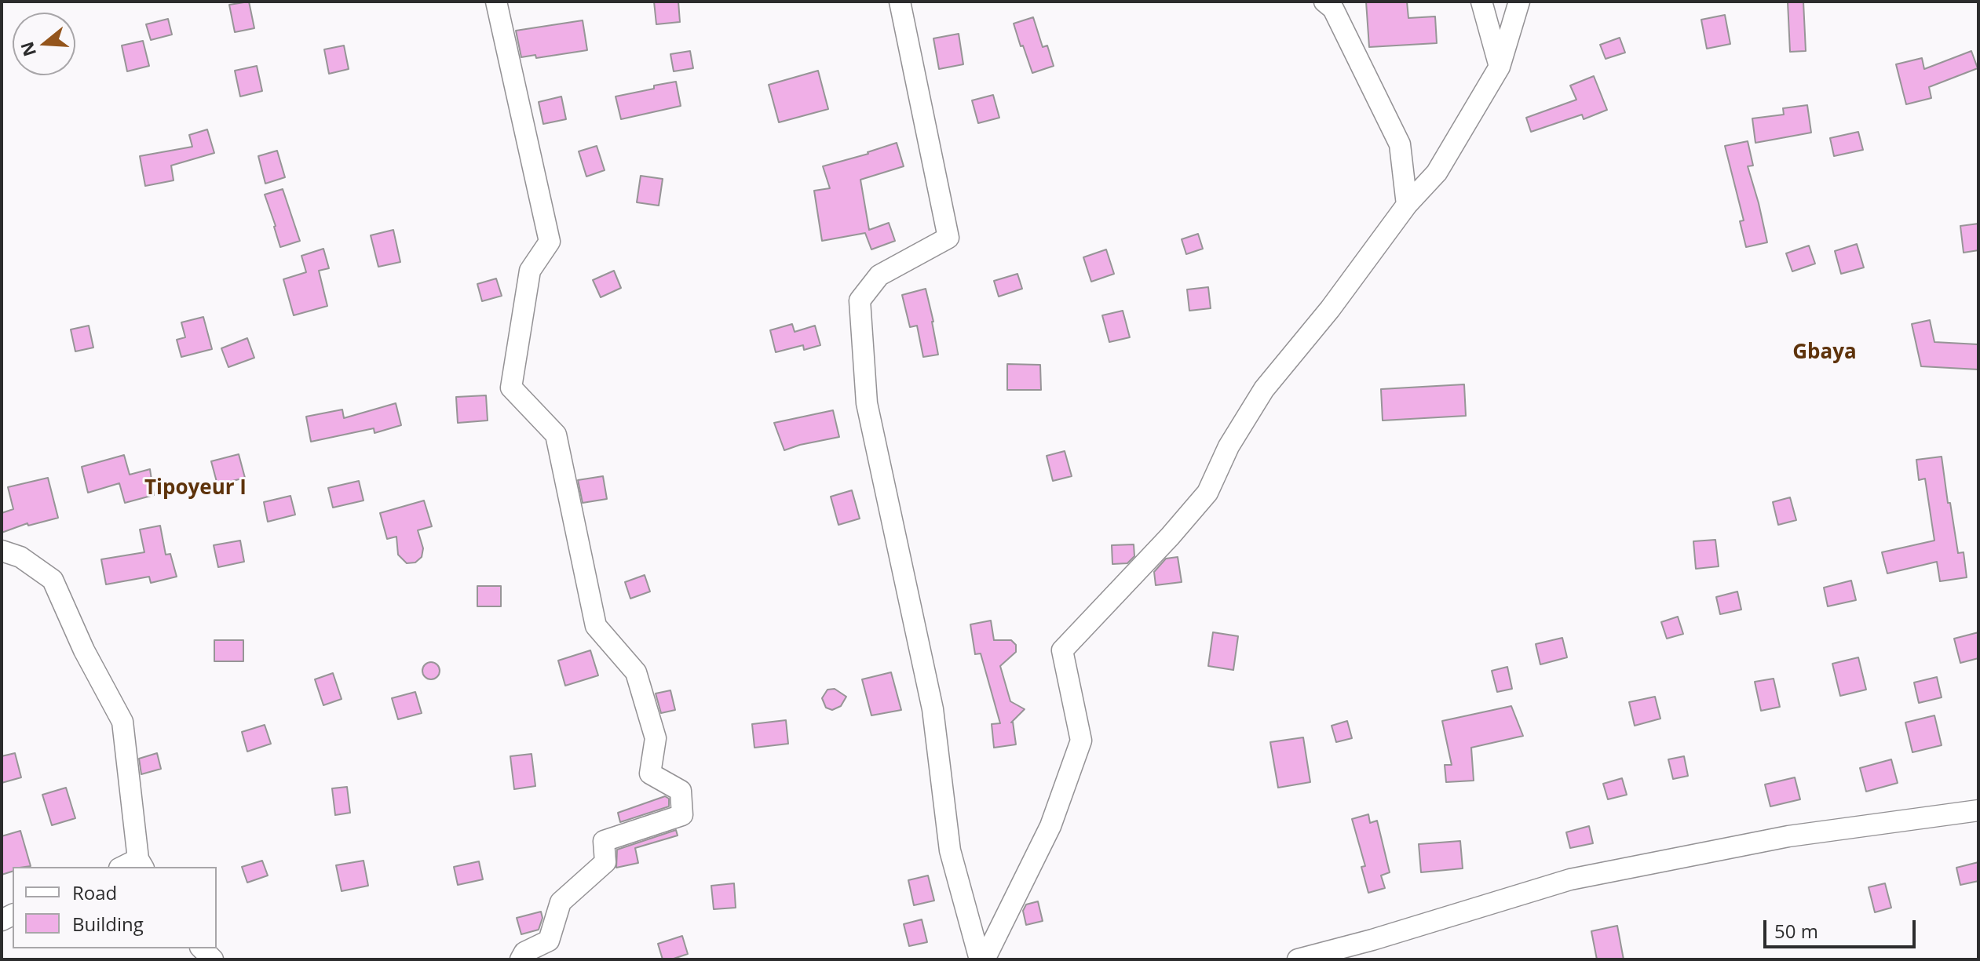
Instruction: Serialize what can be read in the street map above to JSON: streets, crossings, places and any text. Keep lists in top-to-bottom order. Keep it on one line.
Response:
{"districts":["Gbaya","Tipoyeur I"],"legend":["Road","Building"],"scale_bar":"50 m","north":"left"}
